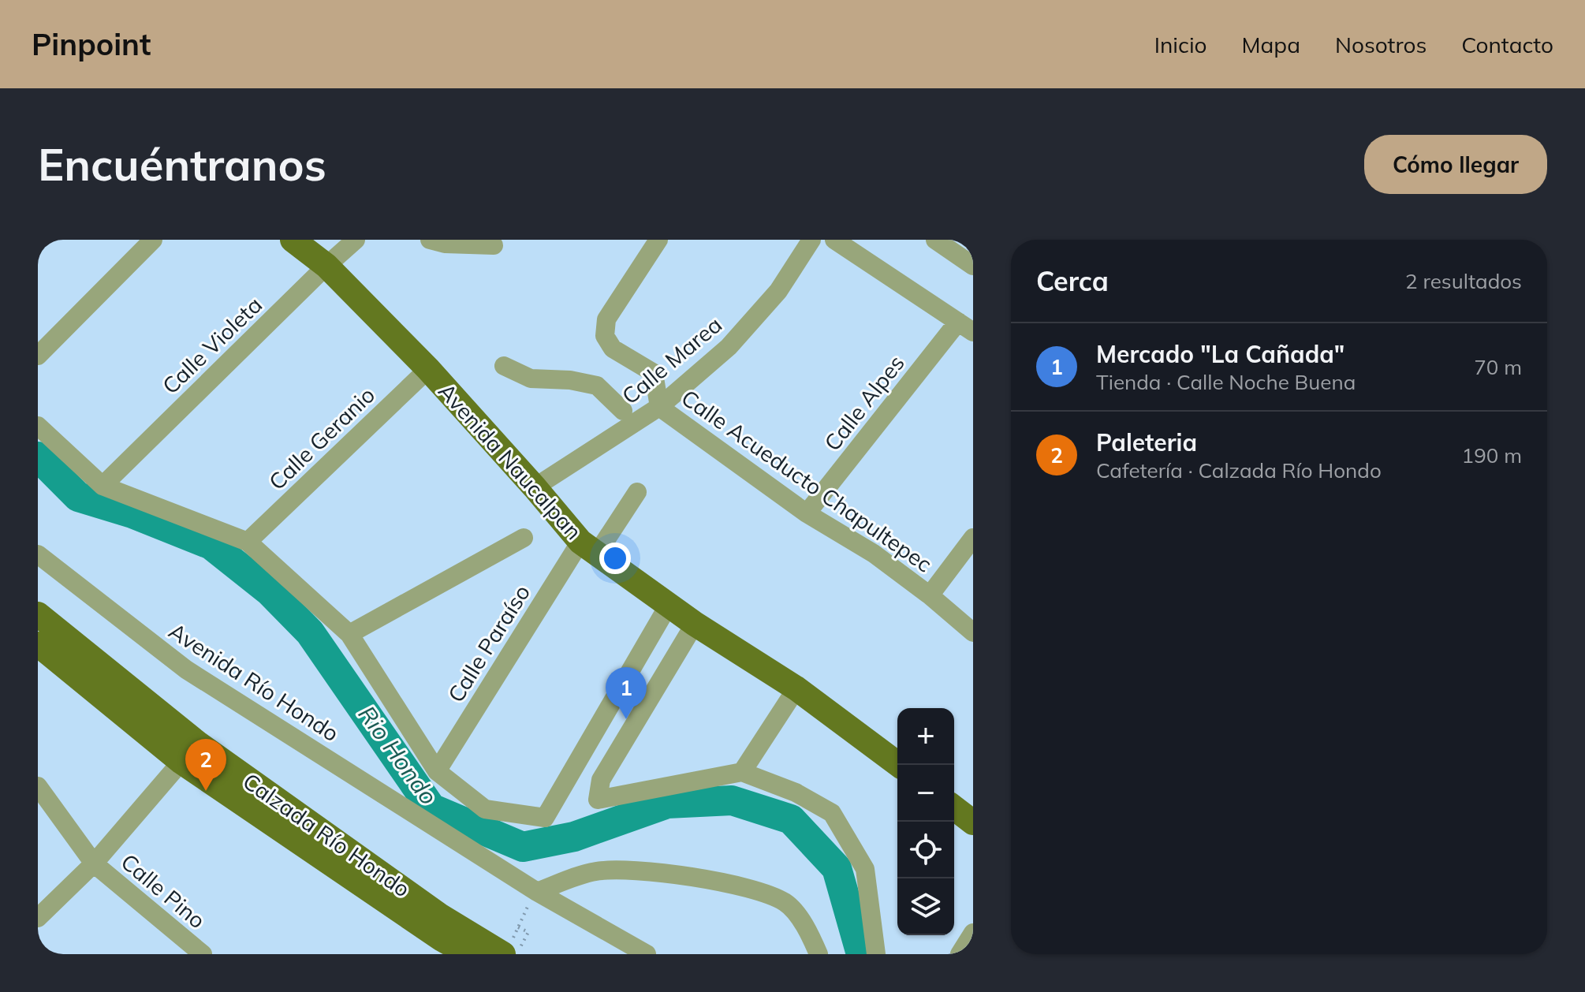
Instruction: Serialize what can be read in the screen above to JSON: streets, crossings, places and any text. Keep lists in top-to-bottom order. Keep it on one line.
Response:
{"streets":{"main road":["Avenida Naucalpan","Calzada Río Hondo"],"street":["Calle Violeta","Calle Marea","Calle Alpes","Calle Geranio","Calle Acueducto Chapultepec","Calle Paraíso","Avenida Río Hondo","Calle Pino"]},"crossings":[["Calle Violeta","Avenida Naucalpan"],["Calle Marea","Avenida Naucalpan"],["Calle Marea","Calle Acueducto Chapultepec"],["Calle Alpes","Calle Acueducto Chapultepec"],["Calle Geranio","Avenida Naucalpan"],["Avenida Naucalpan","Calle Paraíso"]],"water":["Rio Hondo"],"page":{"header":"Pinpoint","nav":["Inicio","Mapa","Nosotros","Contacto"],"buttons":"Cómo llegar","title":"Encuéntranos","heading":["Cerca","2 resultados"],"list":[{"mark":"1","name":"Mercado \"La Cañada\"","note":"Tienda · Calle Noche Buena","value":"70 m"},{"mark":"2","name":"Paleteria","note":"Cafetería · Calzada Río Hondo","value":"190 m"}],"pins":["1","2"],"map_buttons":["+","−"]}}
